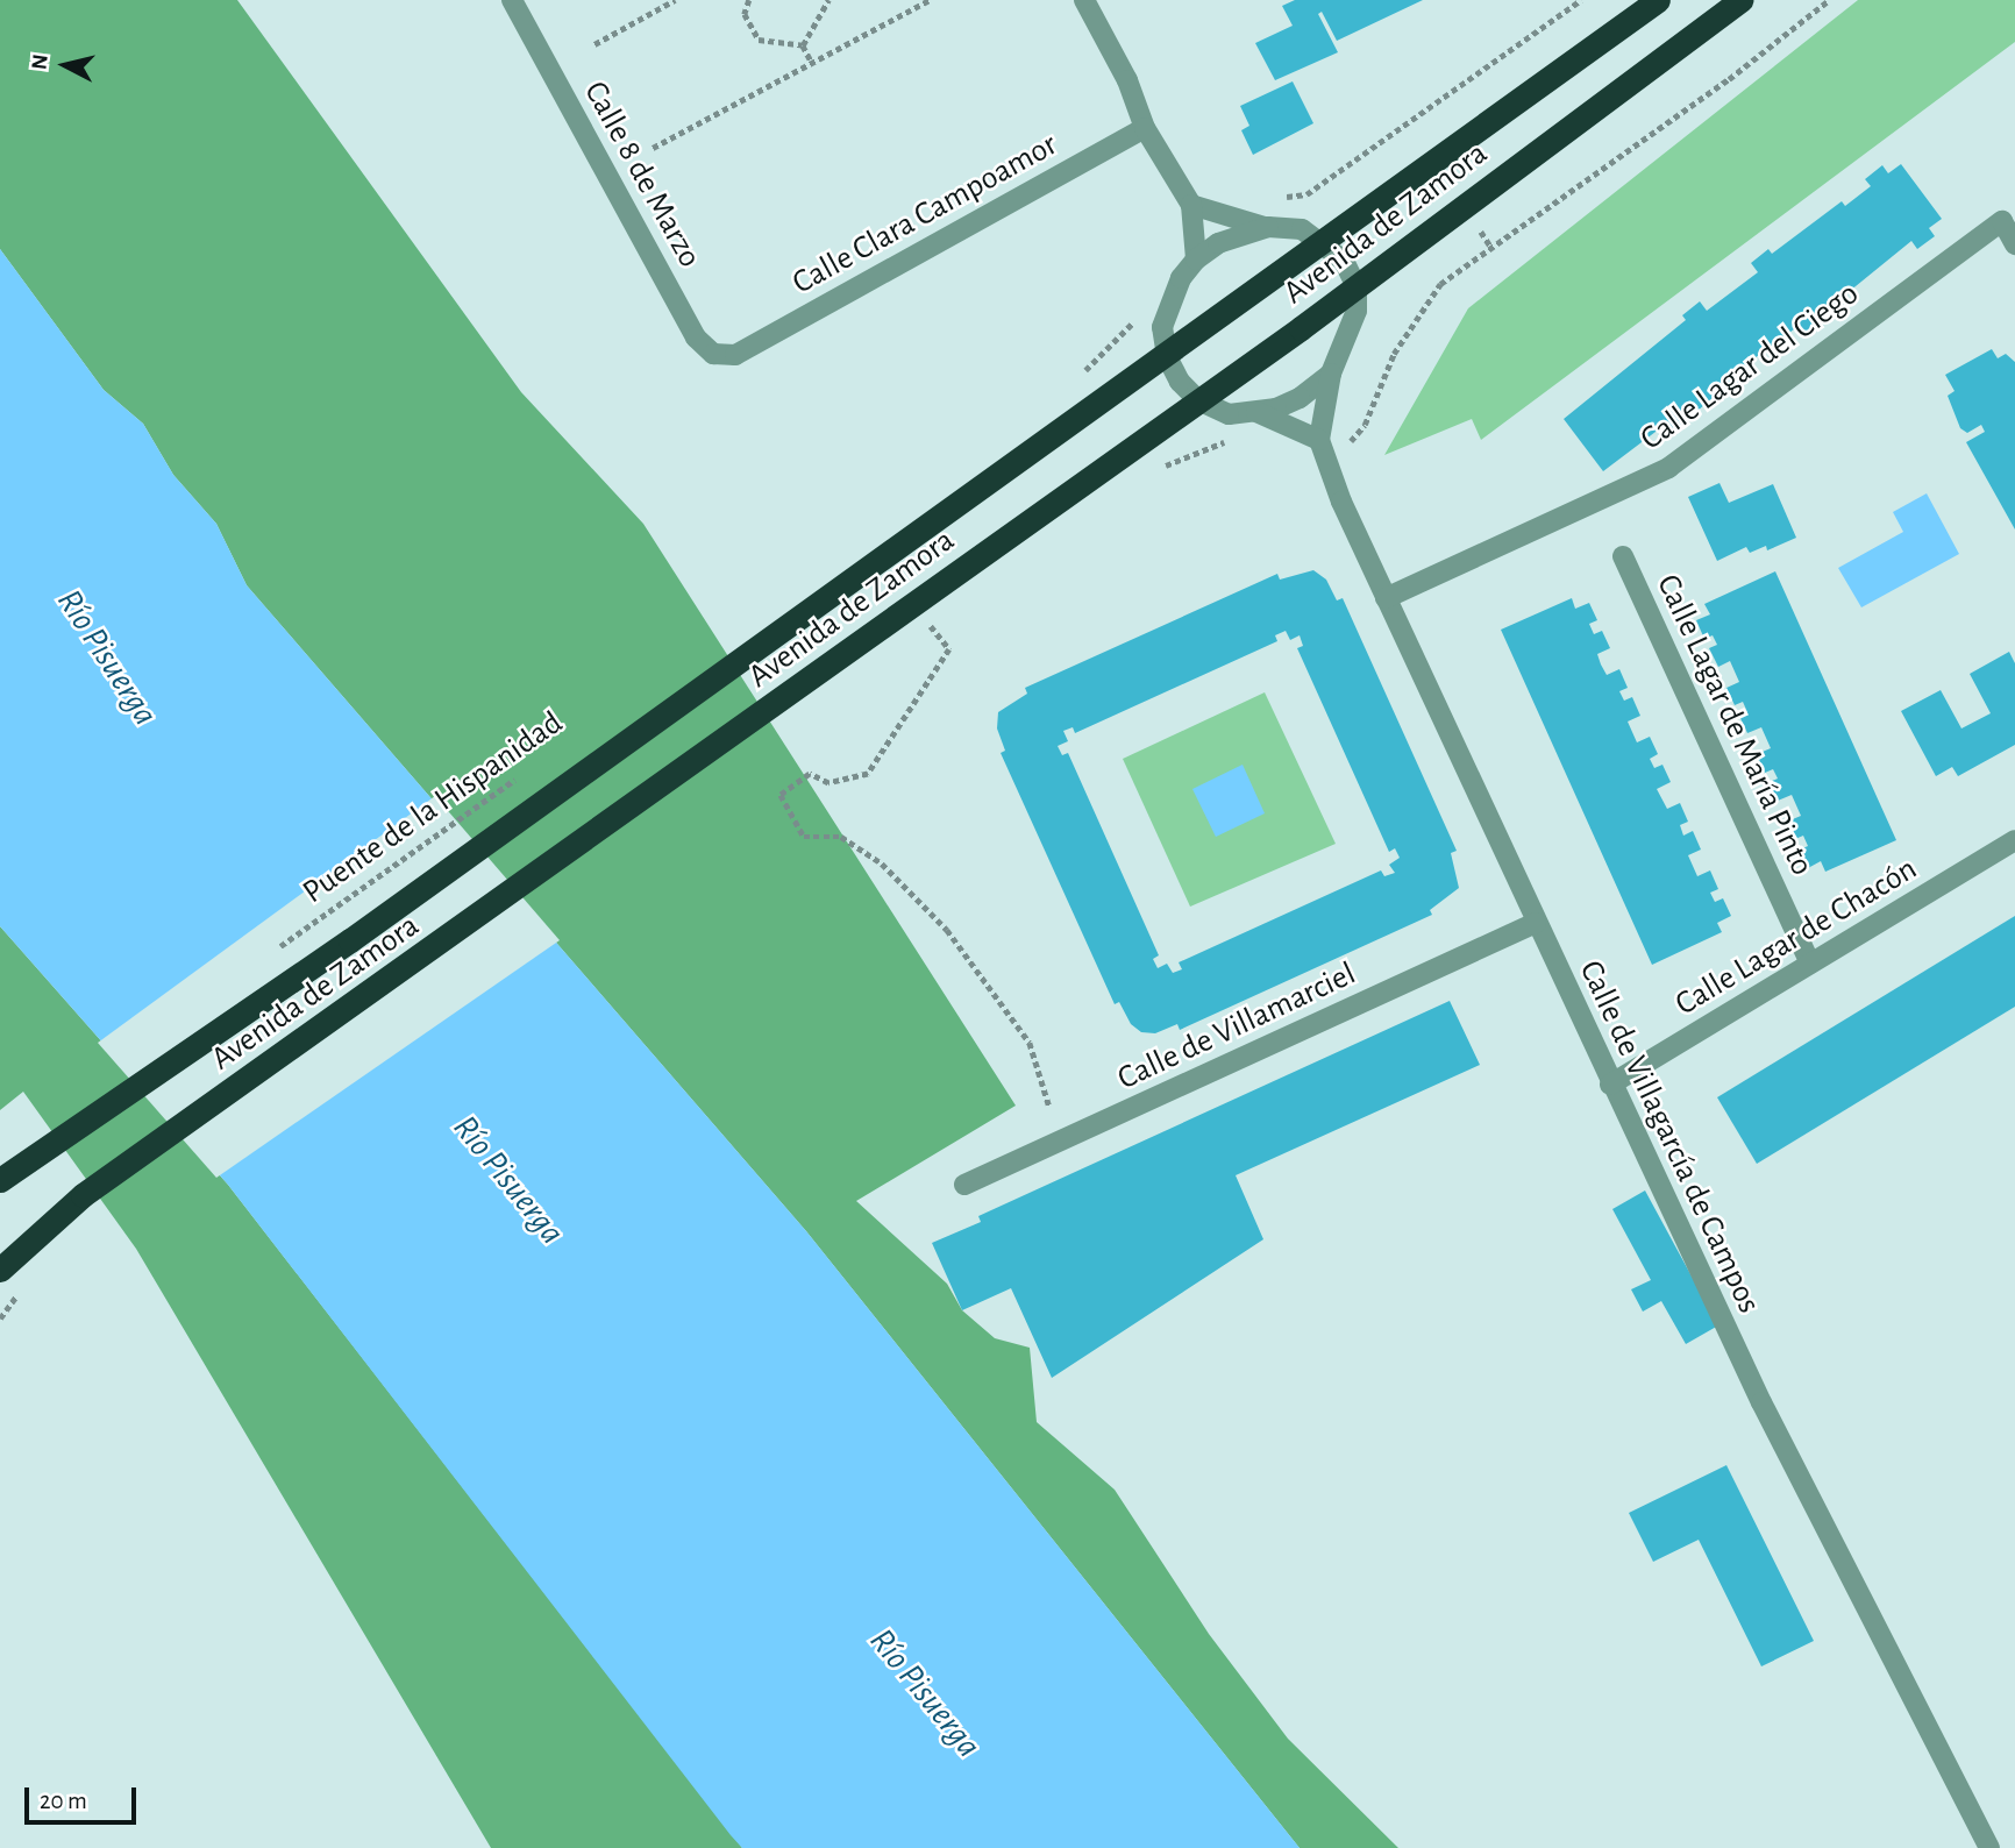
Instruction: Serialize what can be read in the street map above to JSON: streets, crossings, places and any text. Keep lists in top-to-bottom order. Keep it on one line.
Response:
{"streets":{"highway":["Avenida de Zamora"],"street":["Calle 8 de Marzo","Calle Clara Campoamor","Calle Lagar del Ciego","Calle Lagar de María Pinto","Calle Lagar de Chacón","Calle de Villamarciel","Calle de Villagarcía de Campos"],"path":["Puente de la Hispanidad"]},"crossings":[["Calle 8 de Marzo","Calle Clara Campoamor"],["Calle Lagar del Ciego","Calle de Villagarcía de Campos"],["Calle Lagar de María Pinto","Calle Lagar de Chacón"],["Calle Lagar de Chacón","Calle de Villagarcía de Campos"],["Calle de Villamarciel","Calle de Villagarcía de Campos"]],"water":["Río Pisuerga"],"scale_bar":"20 m","north":"left"}
